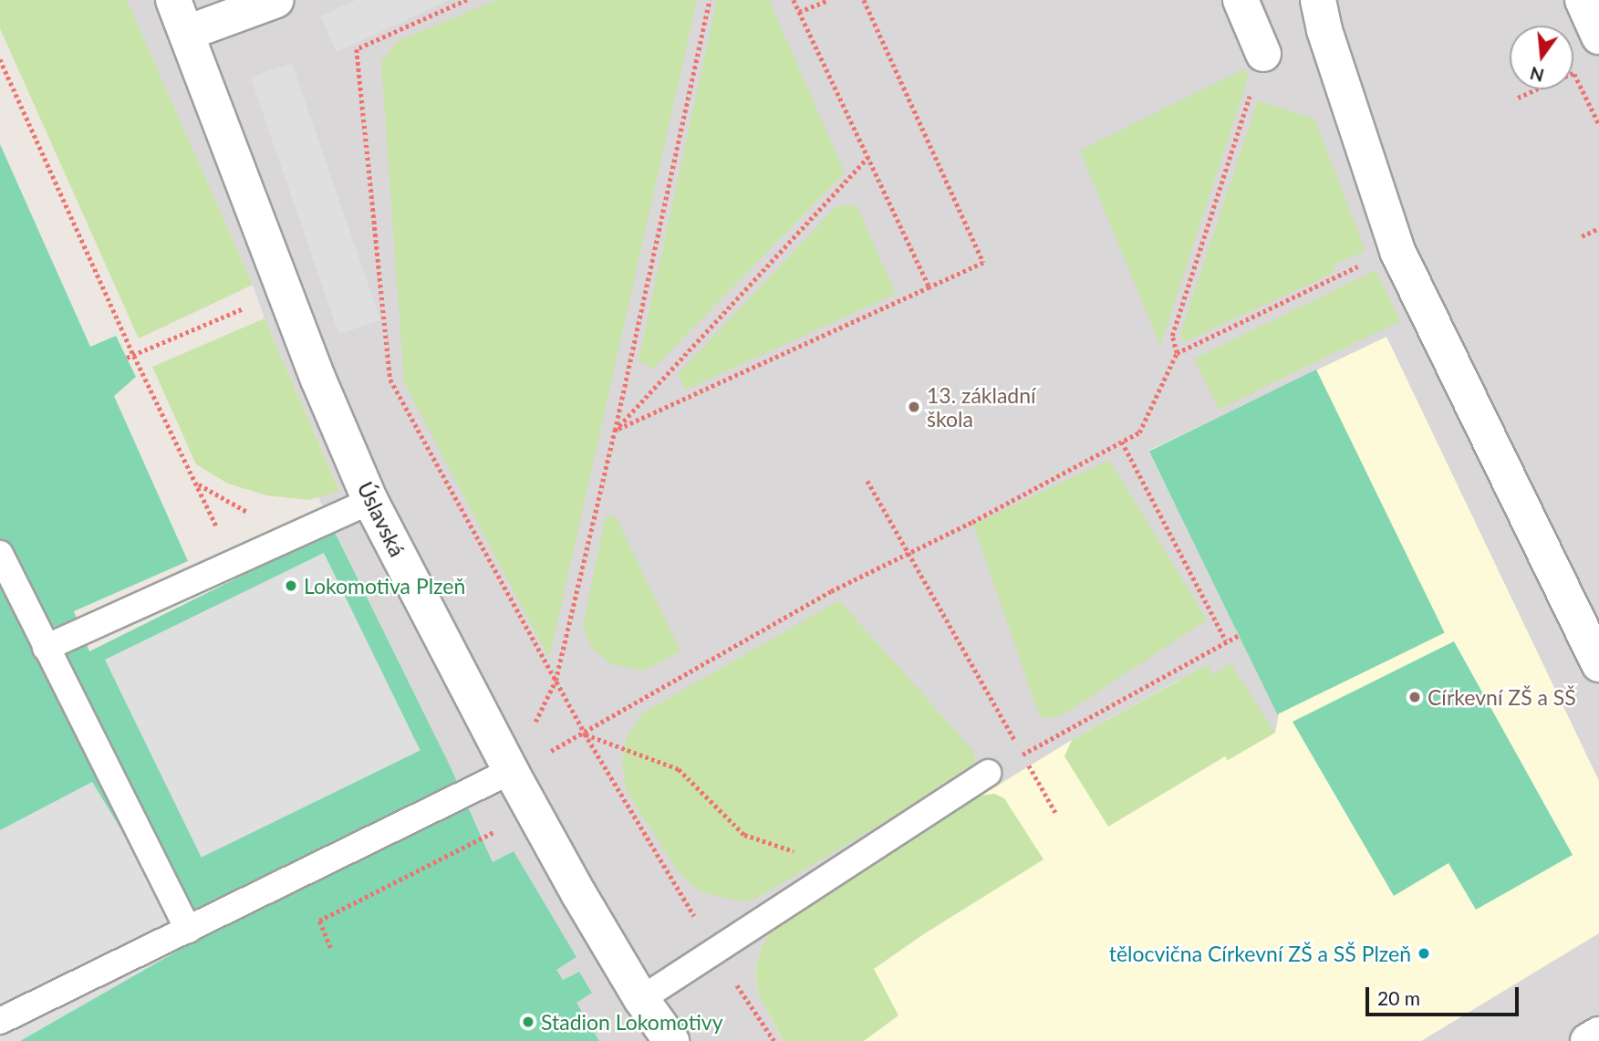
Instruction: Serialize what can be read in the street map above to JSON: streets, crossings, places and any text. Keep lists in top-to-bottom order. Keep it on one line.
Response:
{"streets":{"street":["Úslavská"]},"places":["13. základní škola","Lokomotiva Plzeň","Církevní ZŠ a SŠ","tělocvična Církevní ZŠ a SŠ Plzeň","Stadion Lokomotivy"],"scale_bar":"20 m","north":"bottom"}
